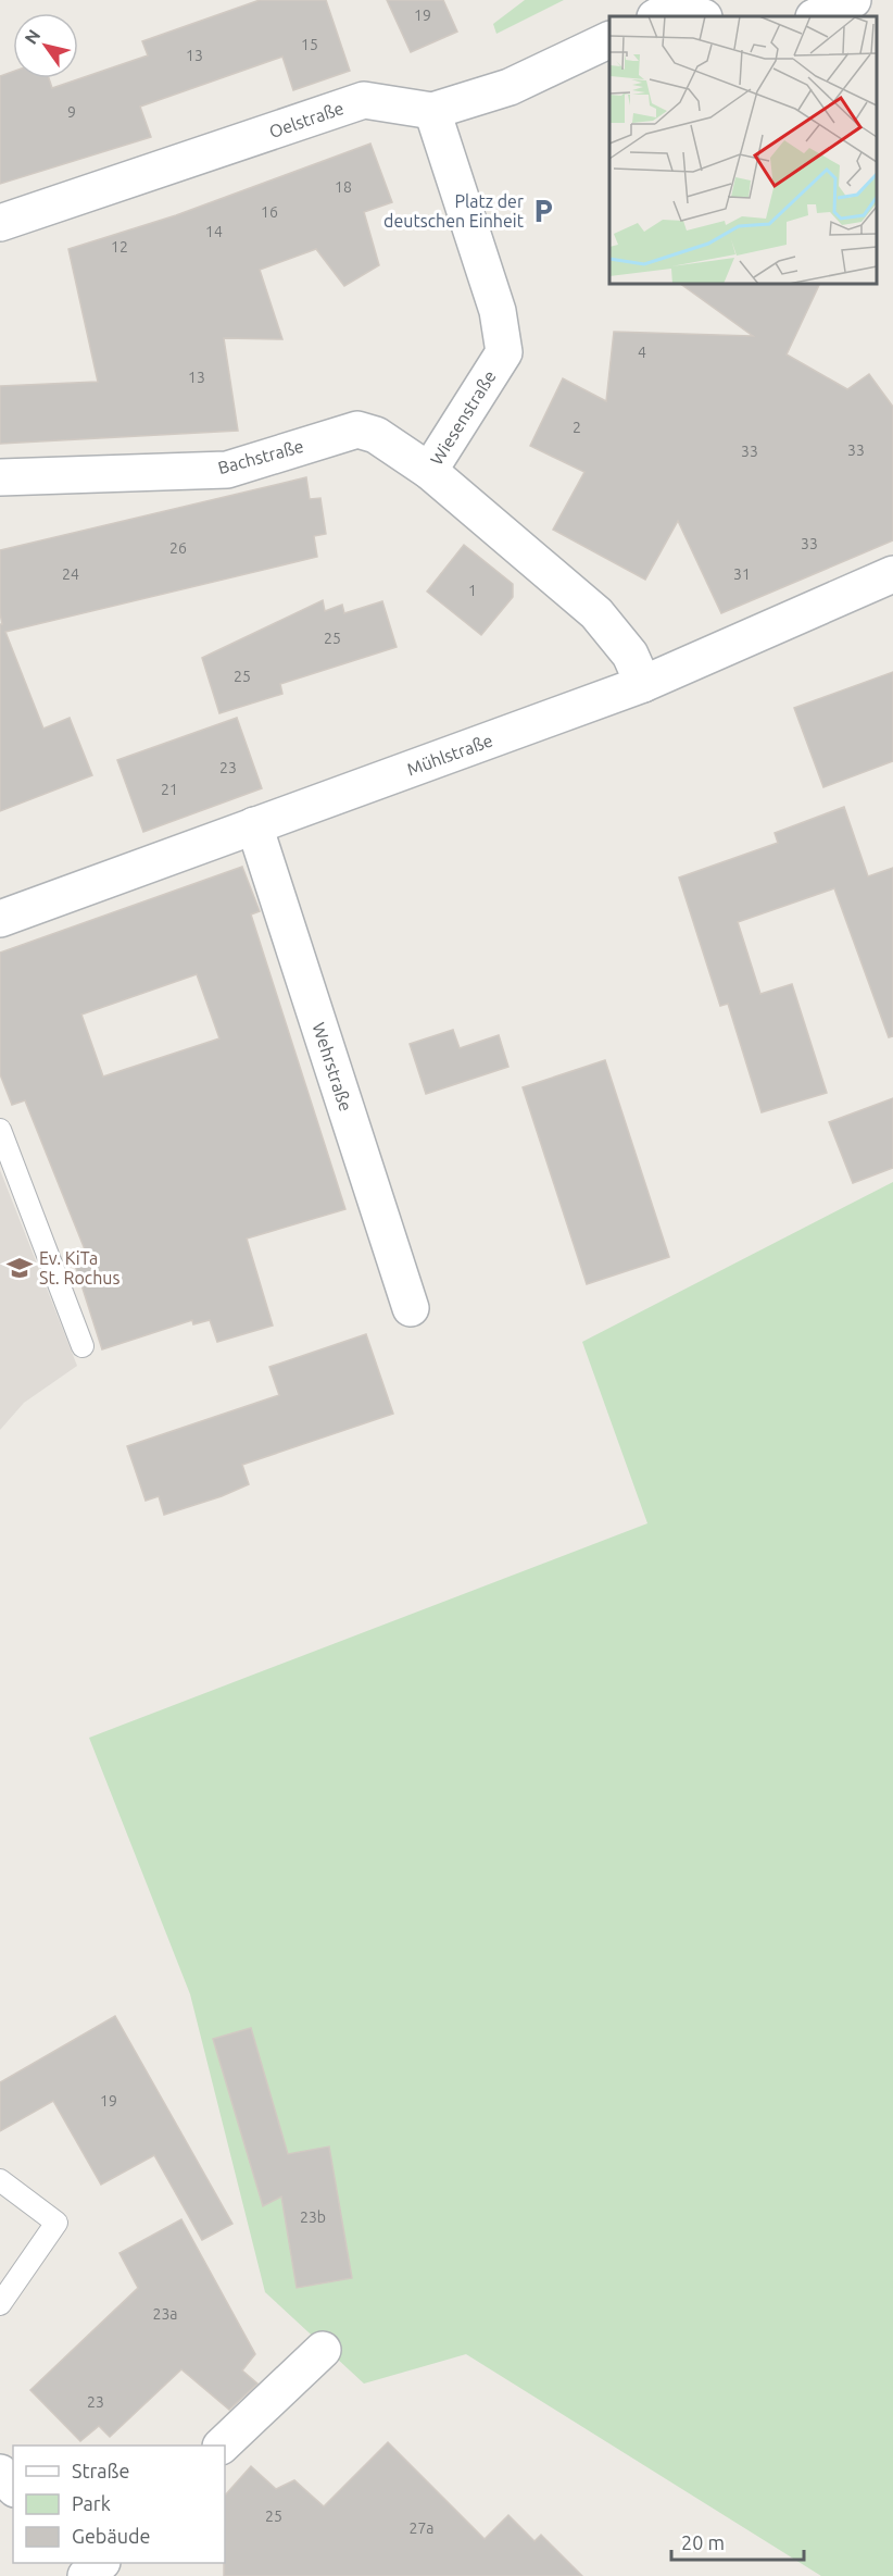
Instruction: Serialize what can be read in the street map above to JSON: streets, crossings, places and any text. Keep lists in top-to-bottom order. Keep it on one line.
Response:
{"streets":{"street":["Oelstraße","Wiesenstraße","Bachstraße","Mühlstraße","Wehrstraße"]},"crossings":[["Oelstraße","Wiesenstraße"],["Wiesenstraße","Bachstraße"],["Wiesenstraße","Mühlstraße"],["Mühlstraße","Wehrstraße"]],"places":{"parking":["Platz der deutschen Einheit"],"school or university":["Ev. KiTa St. Rochus"]},"house_numbers":["19","15","13","9","18","16","14","12","4","13","2","33","33","33","26","24","31","1","25","25","23","21","19","23b","23a","23","25","27a"],"legend":["Straße","Park","Gebäude"],"scale_bar":"20 m","north":"top left"}
